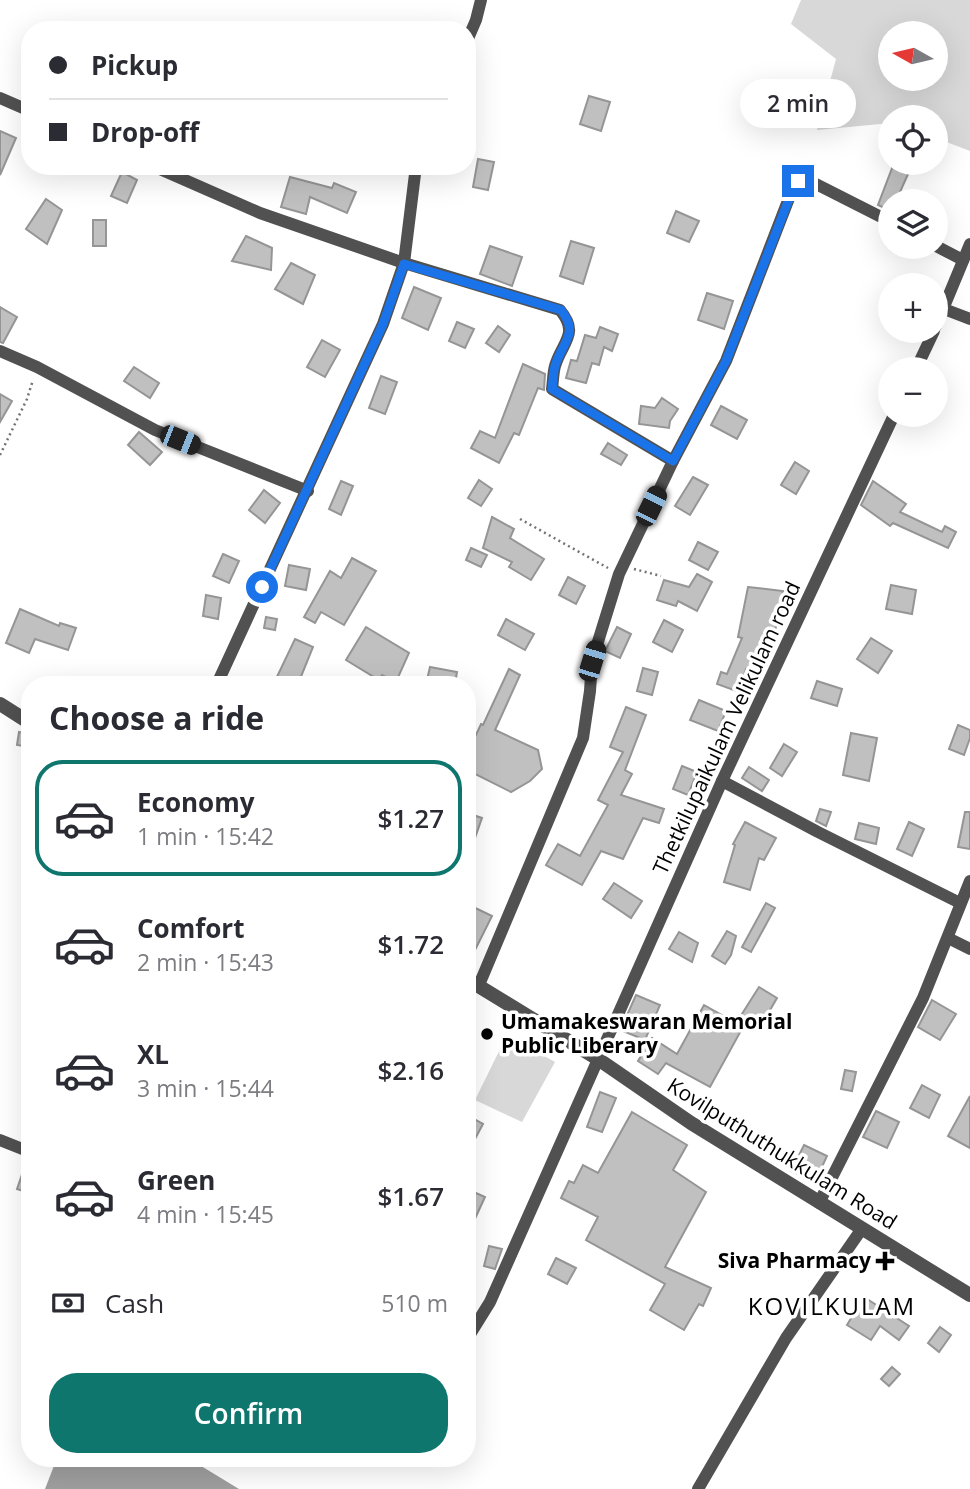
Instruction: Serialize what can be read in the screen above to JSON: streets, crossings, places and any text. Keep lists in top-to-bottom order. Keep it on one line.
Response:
{"streets":{"street":["Thetkilupaikulam Velikulam road","Kovilputhuthukkulam Road"]},"crossings":[["Thetkilupaikulam Velikulam road","Kovilputhuthukkulam Road"]],"districts":["KOVILKULAM"],"places":{"other":["Umamakeswaran Memorial Public Liberary"],"health":["Siva Pharmacy"]},"north":"left","page":{"map_buttons":["+","−"],"banner":["Pickup","Drop-off"],"bubble":"2 min","heading":"Choose a ride","list":[{"name":"Economy","note":"1 min · 15:42","value":"$1.27"},{"name":"Comfort","note":"2 min · 15:43","value":"$1.72"},{"name":"XL","note":"3 min · 15:44","value":"$2.16"},{"name":"Green","note":"4 min · 15:45","value":"$1.67"}],"pay":["Cash","510 m"],"buttons":"Confirm"}}
